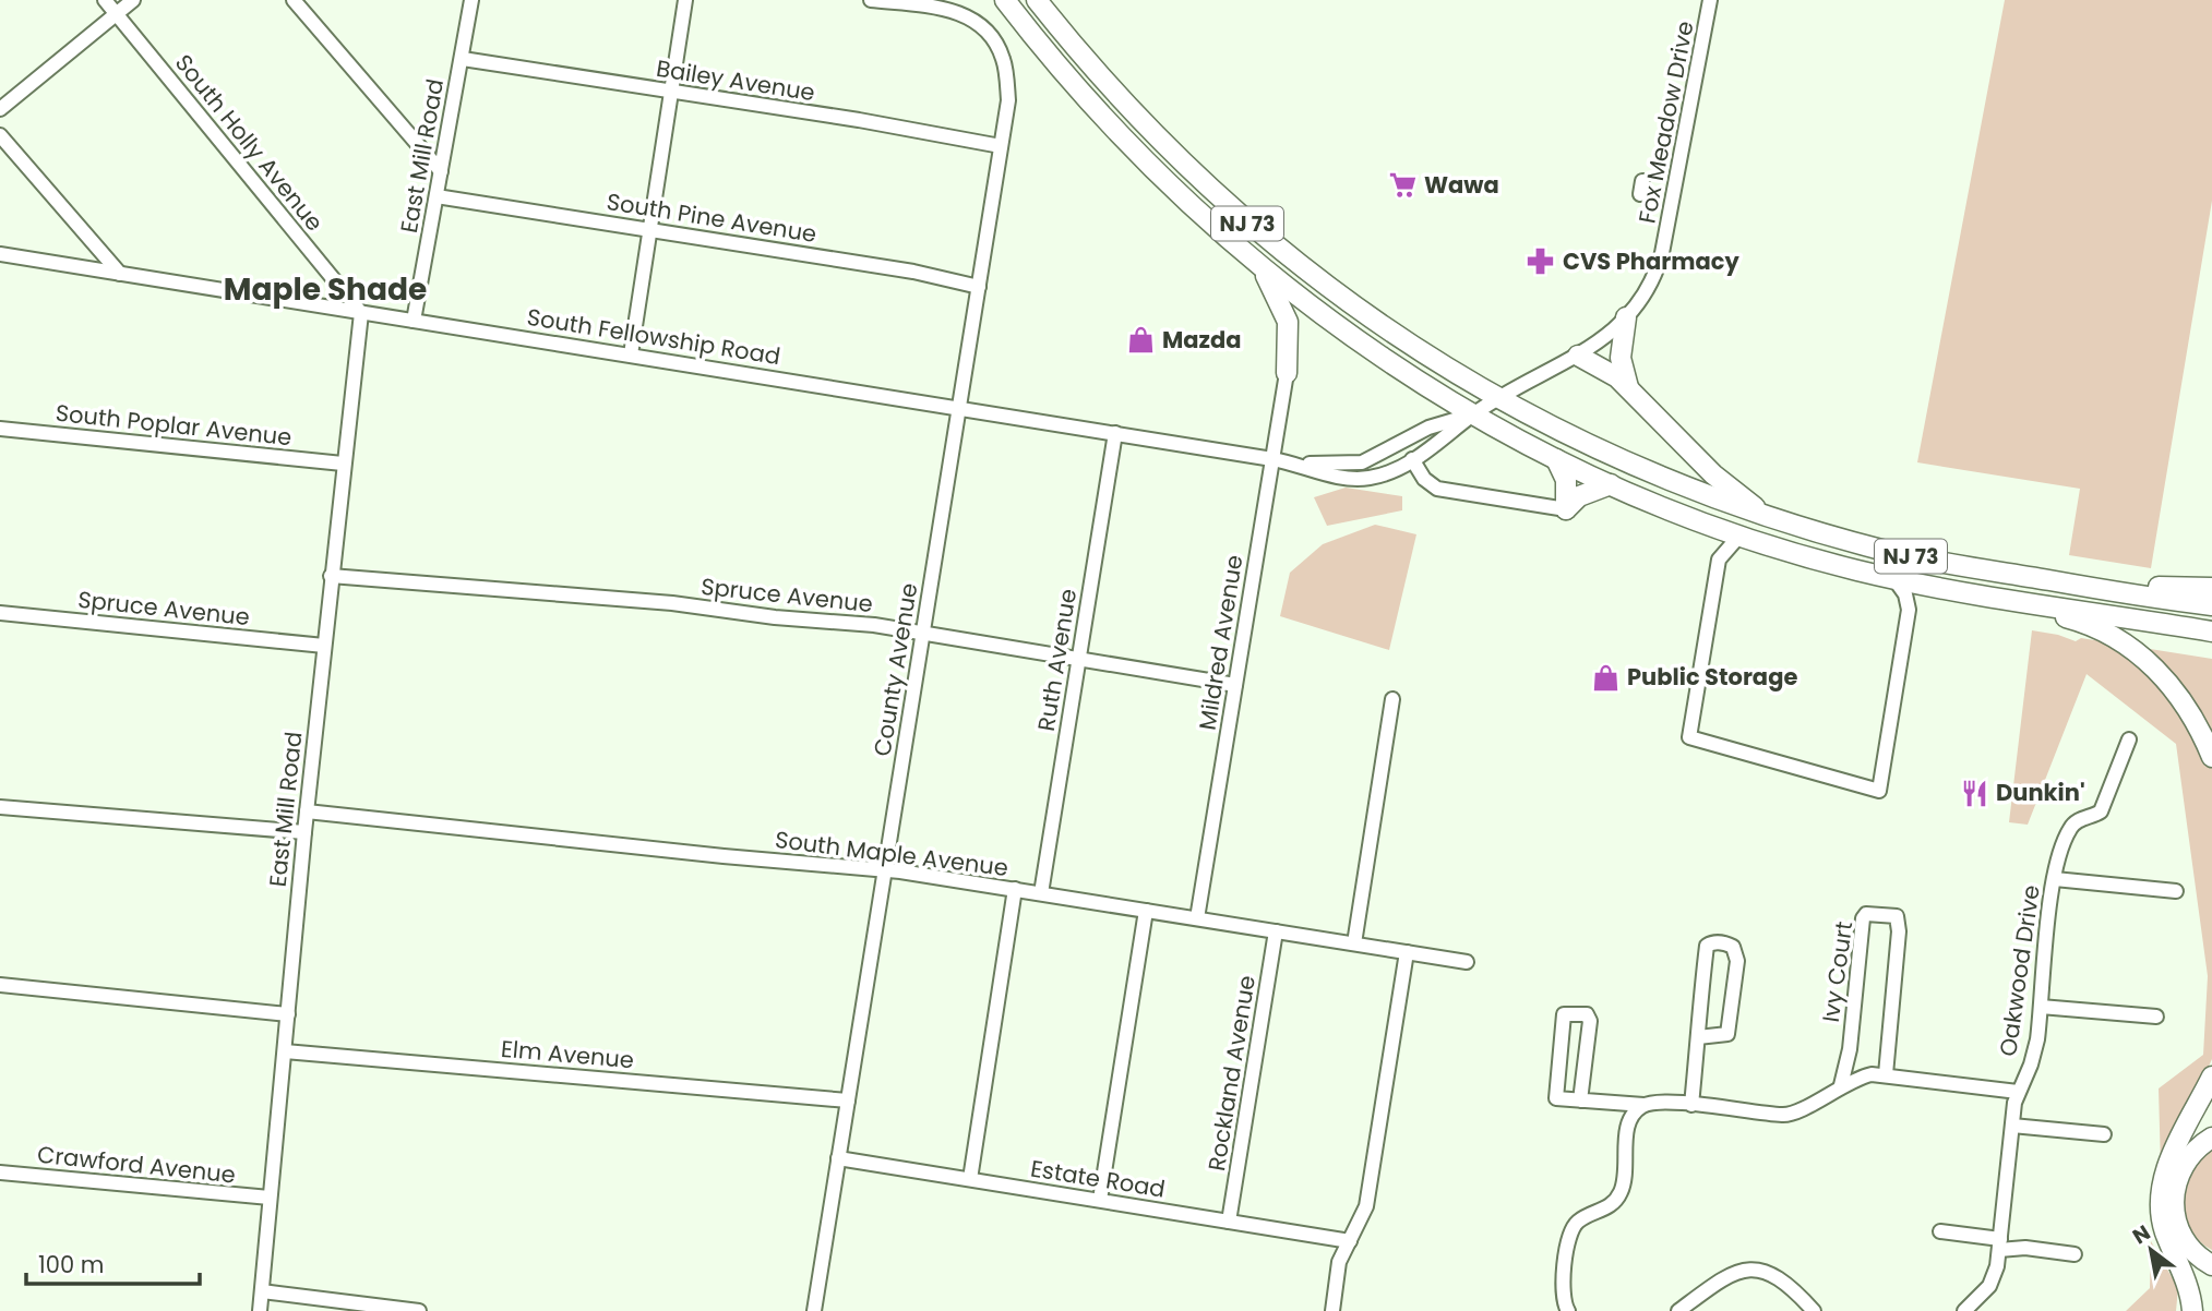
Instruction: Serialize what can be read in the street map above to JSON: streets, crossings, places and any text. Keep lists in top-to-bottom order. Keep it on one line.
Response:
{"streets":{"highway":["NJ 73"],"street":["Bailey Avenue","Fox Meadow Drive","South Holly Avenue","East Mill Road","South Pine Avenue","South Fellowship Road","South Poplar Avenue","Spruce Avenue","Mildred Avenue","Ruth Avenue","County Avenue","South Maple Avenue","Oakwood Drive","Ivy Court","Elm Avenue","Rockland Avenue","Crawford Avenue","Estate Road"]},"crossings":[["Bailey Avenue","East Mill Road"],["Bailey Avenue","County Avenue"],["Fox Meadow Drive","NJ 73"],["Fox Meadow Drive","South Fellowship Road"],["South Holly Avenue","East Mill Road"],["South Holly Avenue","South Fellowship Road"],["East Mill Road","South Pine Avenue"],["East Mill Road","South Fellowship Road"],["East Mill Road","South Poplar Avenue"],["East Mill Road","Spruce Avenue"],["East Mill Road","South Maple Avenue"],["East Mill Road","Elm Avenue"],["East Mill Road","Crawford Avenue"],["South Pine Avenue","County Avenue"],["NJ 73","South Fellowship Road"],["South Fellowship Road","Mildred Avenue"],["South Fellowship Road","Ruth Avenue"],["South Fellowship Road","County Avenue"],["Spruce Avenue","Mildred Avenue"],["Spruce Avenue","Ruth Avenue"],["Spruce Avenue","County Avenue"],["Mildred Avenue","South Maple Avenue"],["Ruth Avenue","South Maple Avenue"],["County Avenue","South Maple Avenue"],["County Avenue","Elm Avenue"],["County Avenue","Estate Road"],["South Maple Avenue","Rockland Avenue"],["Rockland Avenue","Estate Road"]],"districts":["Maple Shade"],"places":{"supermarket":["Wawa"],"pharmacy":["CVS Pharmacy"],"shop":["Mazda","Public Storage"],"restaurant":["Dunkin'"]},"scale_bar":"100 m","north":"top left"}
